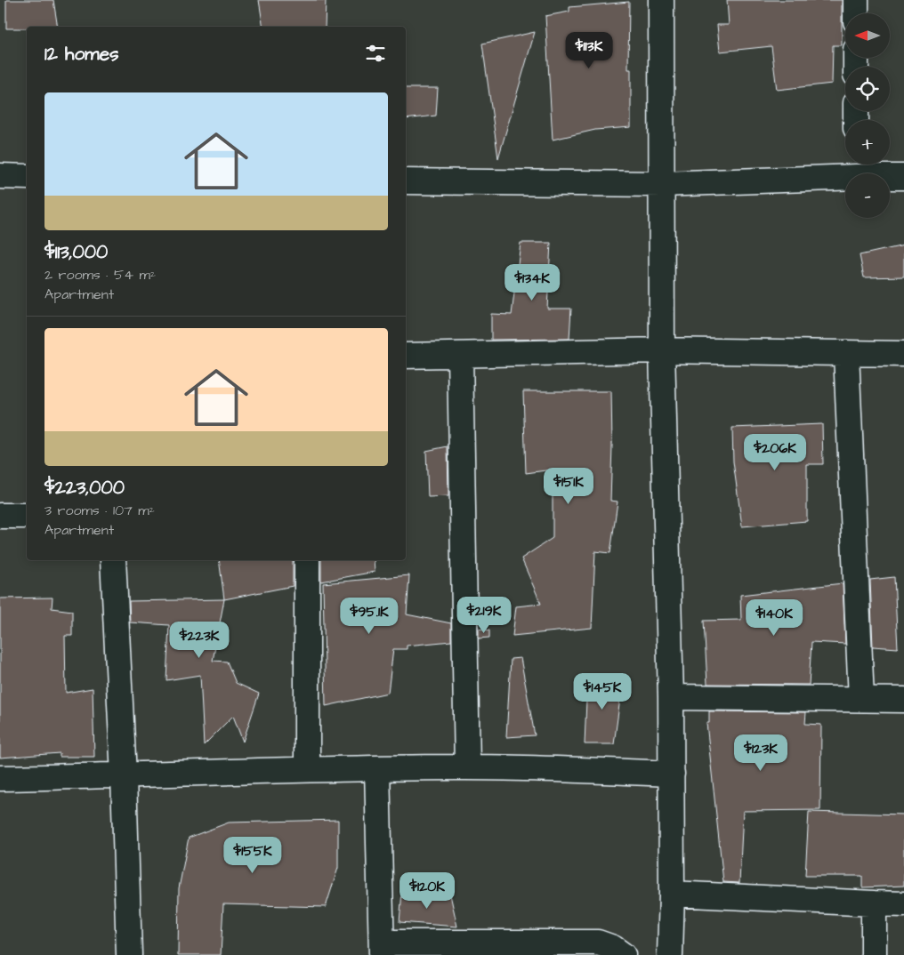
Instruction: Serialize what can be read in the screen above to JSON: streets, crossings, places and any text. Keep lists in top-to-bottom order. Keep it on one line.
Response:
{"north":"left","page":{"map_buttons":["+","−"],"heading":"12 homes","price":["$113K","$134K","$206K","$151K","$219K","$95.1K","$140K","$223K","$145K","$123K","$155K","$120K"],"list":[{"name":"$113,000","note":"2 rooms · 54 m² · Apartment"},{"name":"$223,000","note":"3 rooms · 107 m² · Apartment"}]}}
